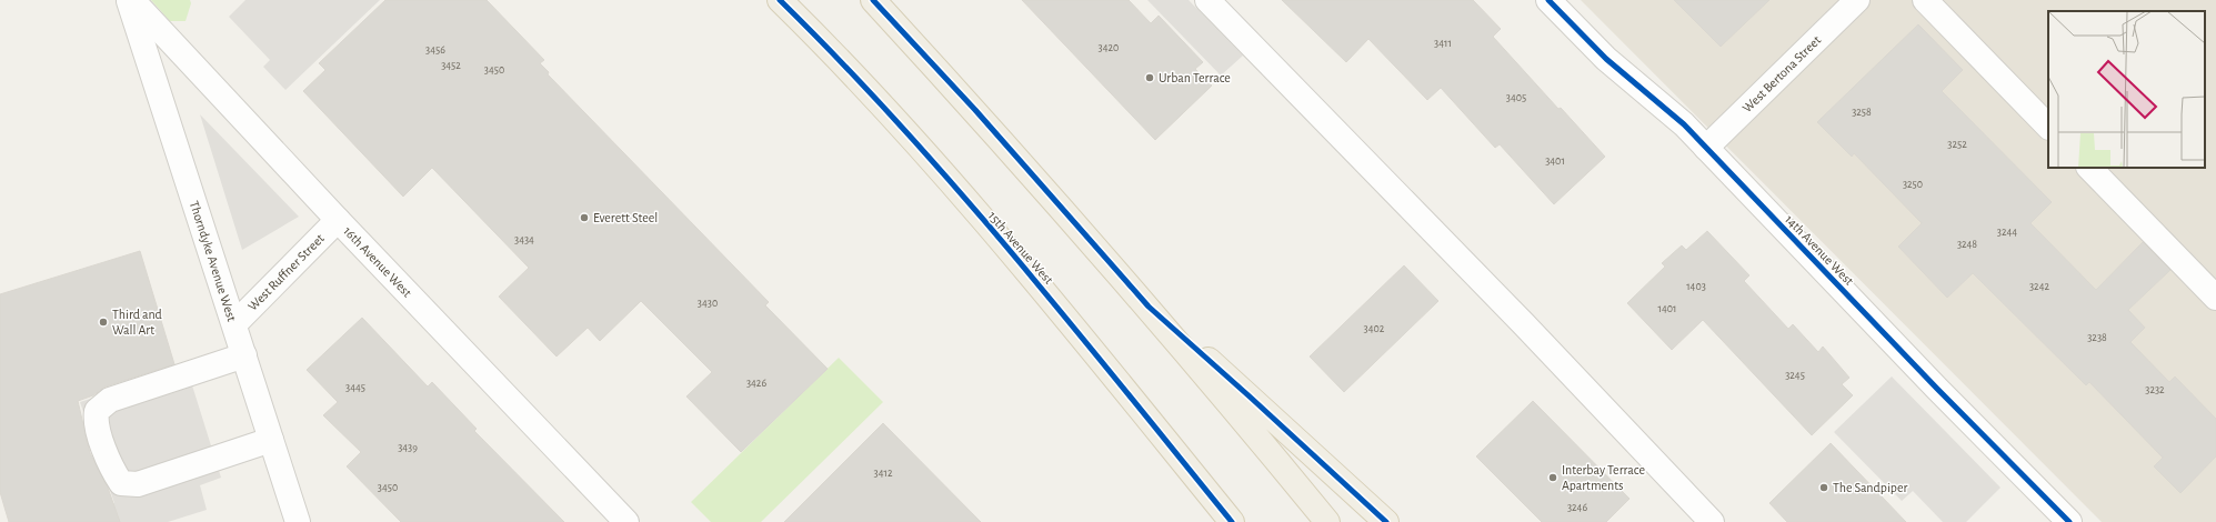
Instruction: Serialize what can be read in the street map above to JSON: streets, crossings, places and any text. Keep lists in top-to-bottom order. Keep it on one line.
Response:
{"streets":{"main road":["15th Avenue West"],"street":["West Bertona Street","14th Avenue West","Thorndyke Avenue West","16th Avenue West","West Ruffner Street"]},"crossings":[["West Bertona Street","14th Avenue West"],["Thorndyke Avenue West","16th Avenue West"],["Thorndyke Avenue West","West Ruffner Street"],["16th Avenue West","West Ruffner Street"]],"places":["Urban Terrace","Everett Steel","Third and Wall Art","Interbay Terrace Apartments","The Sandpiper"],"house_numbers":["3411","3420","3456","3452","3450","3405","3258","3252","3401","3250","3244","3434","3248","1403","3242","3430","1401","3402","3238","3245","3426","3445","3232","3439","3412","3450","3246"]}
